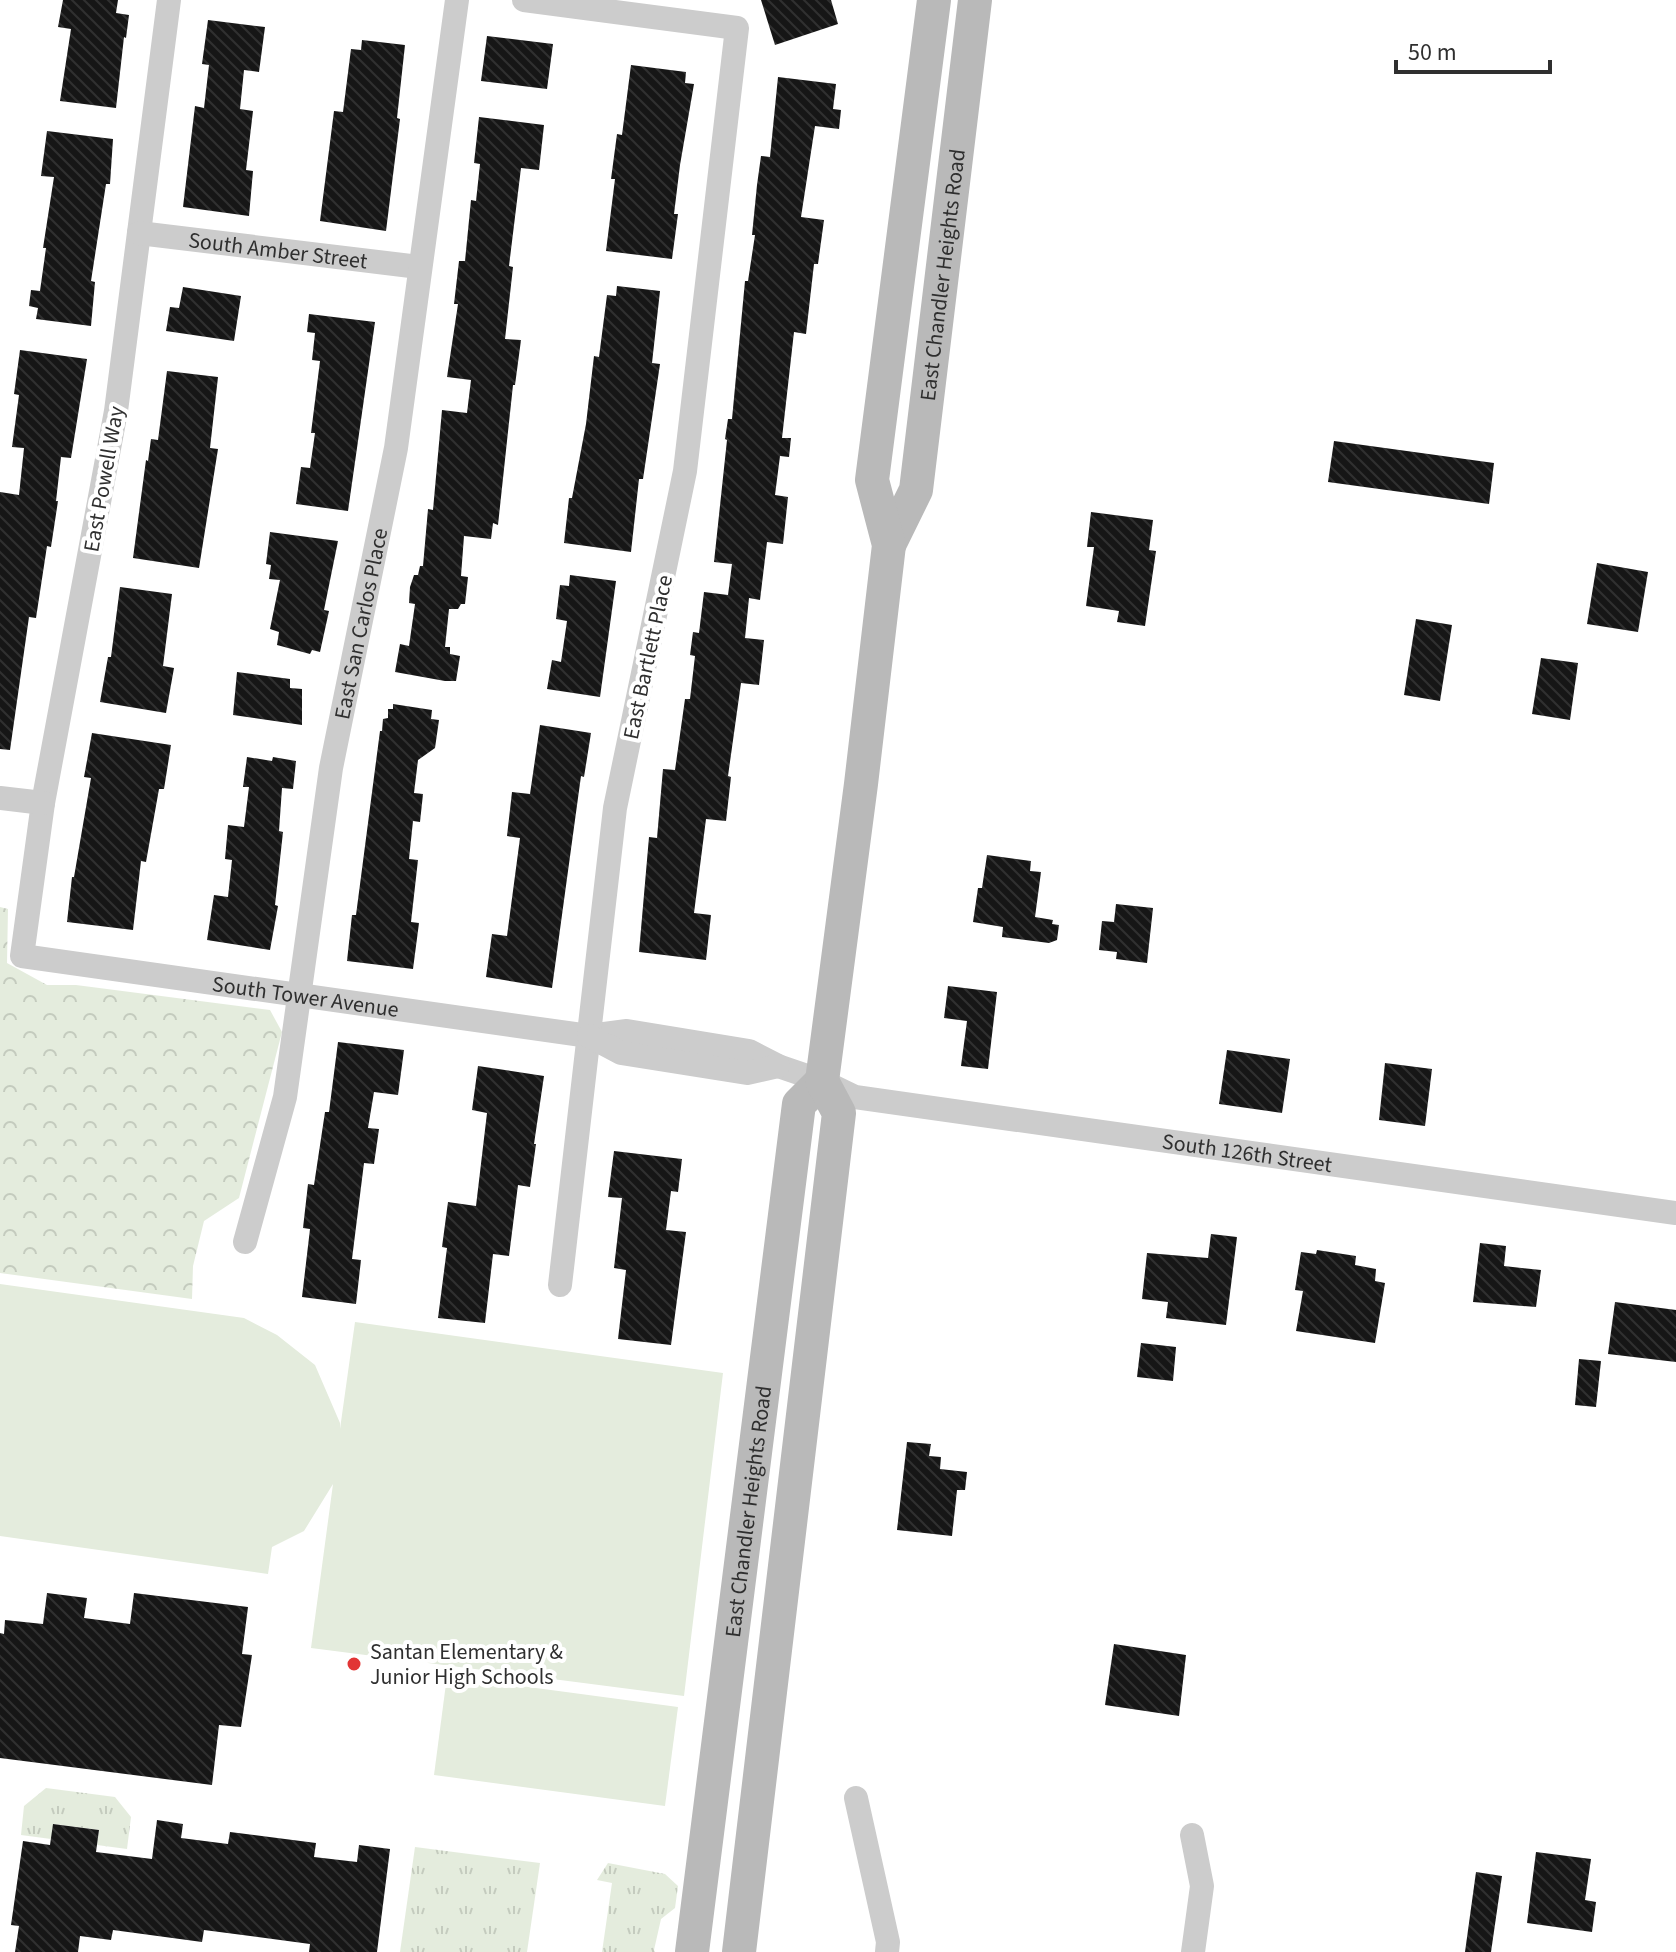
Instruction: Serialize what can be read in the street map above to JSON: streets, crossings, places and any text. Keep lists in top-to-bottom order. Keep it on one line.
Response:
{"streets":{"main road":["East Chandler Heights Road"],"street":["South Amber Street","East Powell Way","East San Carlos Place","East Bartlett Place","South Tower Avenue","South 126th Street"]},"crossings":[["South Amber Street","East Powell Way"],["South Amber Street","East San Carlos Place"],["East Chandler Heights Road","South Tower Avenue"],["East Chandler Heights Road","South 126th Street"],["East Powell Way","South Tower Avenue"],["East San Carlos Place","South Tower Avenue"],["East Bartlett Place","South Tower Avenue"],["South Tower Avenue","South 126th Street"]],"places":["Santan Elementary & Junior High Schools"],"scale_bar":"50 m"}
